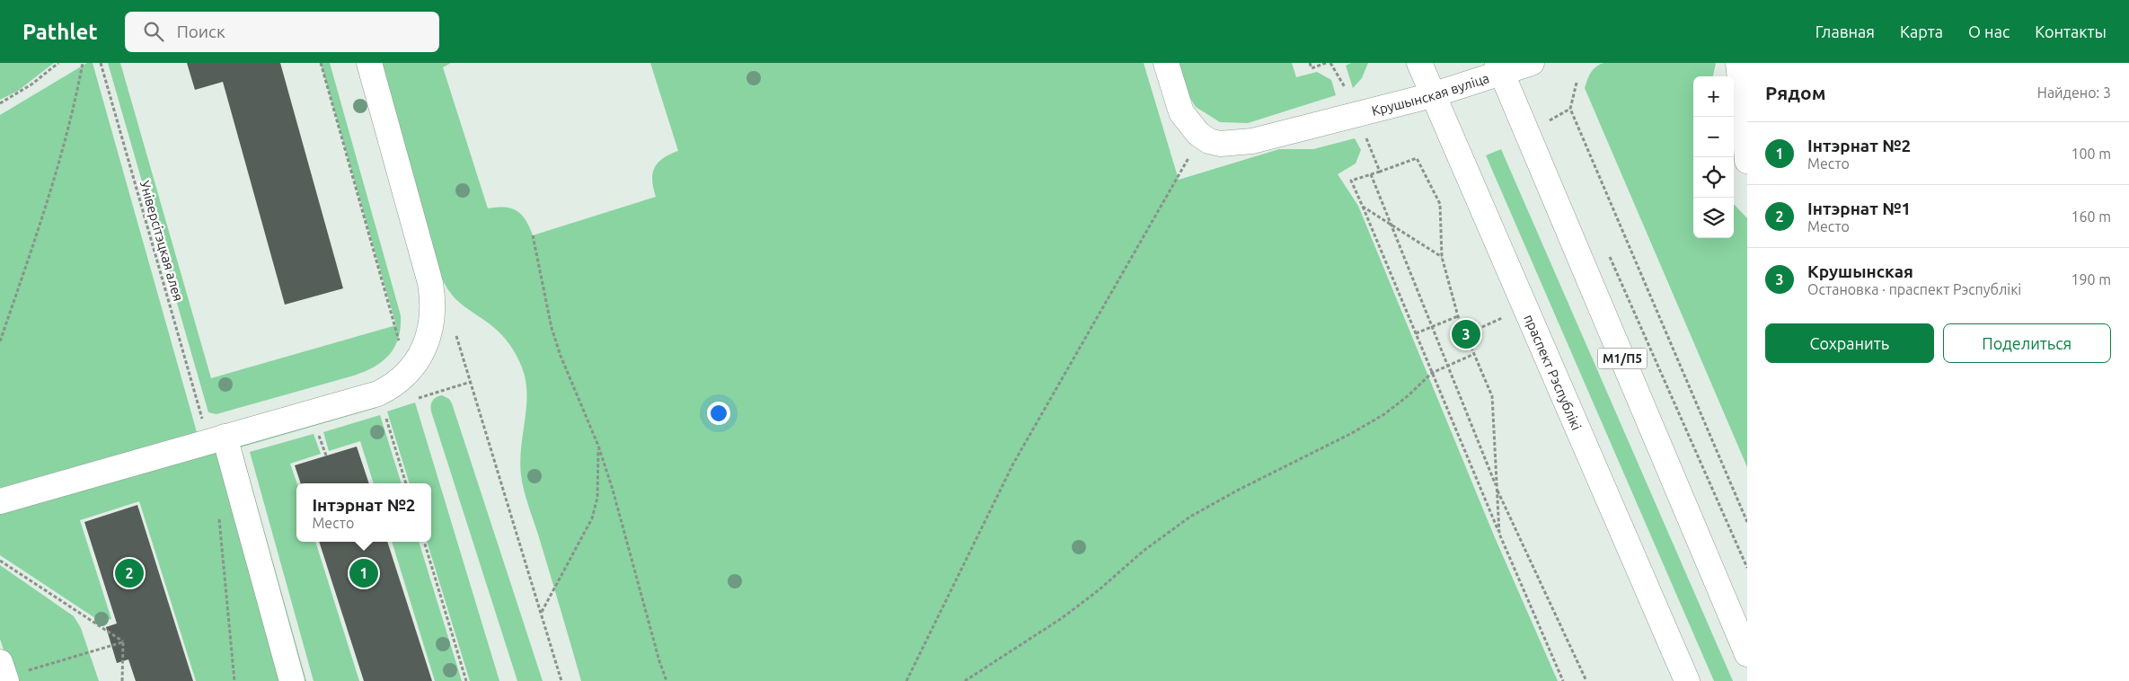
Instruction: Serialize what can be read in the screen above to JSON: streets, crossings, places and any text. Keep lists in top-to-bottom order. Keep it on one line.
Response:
{"streets":{"main road":["Крушынская вуліца","М1/П5","праспект Рэспублікі"],"path":["Універсітэцкая алея"]},"crossings":[["Крушынская вуліца","М1/П5"],["Крушынская вуліца","праспект Рэспублікі"]],"page":{"header":"Pathlet","search":"Поиск","nav":["Главная","Карта","О нас","Контакты"],"heading":["Рядом","Найдено: 3"],"map_buttons":["+","−"],"list":[{"mark":"1","name":"Інтэрнат №2","note":"Место","value":"100 m"},{"mark":"2","name":"Інтэрнат №1","note":"Место","value":"160 m"},{"mark":"3","name":"Крушынская","note":"Остановка · праспект Рэспублікі","value":"190 m"}],"buttons":["Сохранить","Поделиться"],"pins":["3","1","2"],"popup":["Інтэрнат №2","Место"]}}
